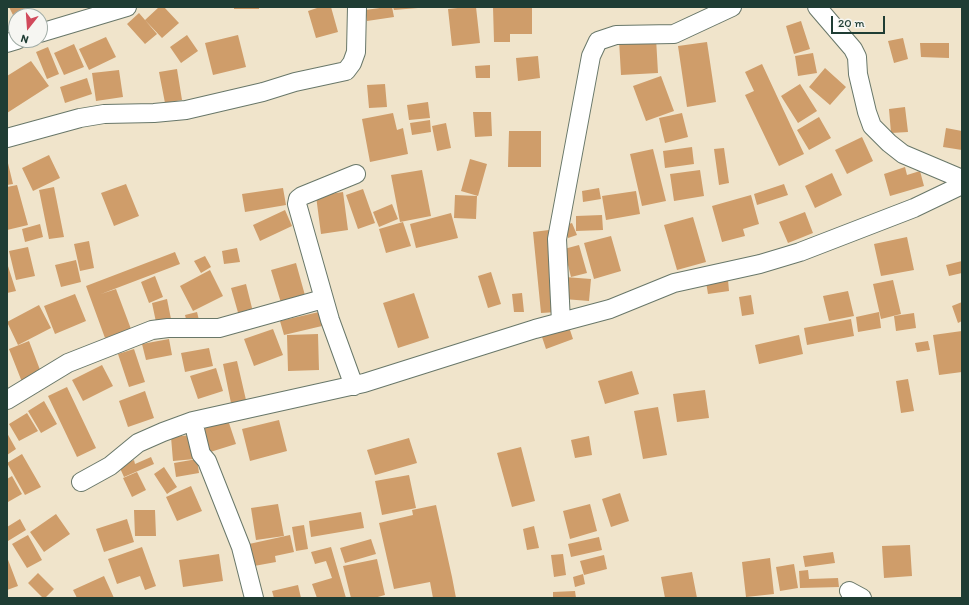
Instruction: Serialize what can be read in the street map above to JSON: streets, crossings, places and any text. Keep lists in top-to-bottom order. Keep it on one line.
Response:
{"scale_bar":"20 m","north":"bottom"}
